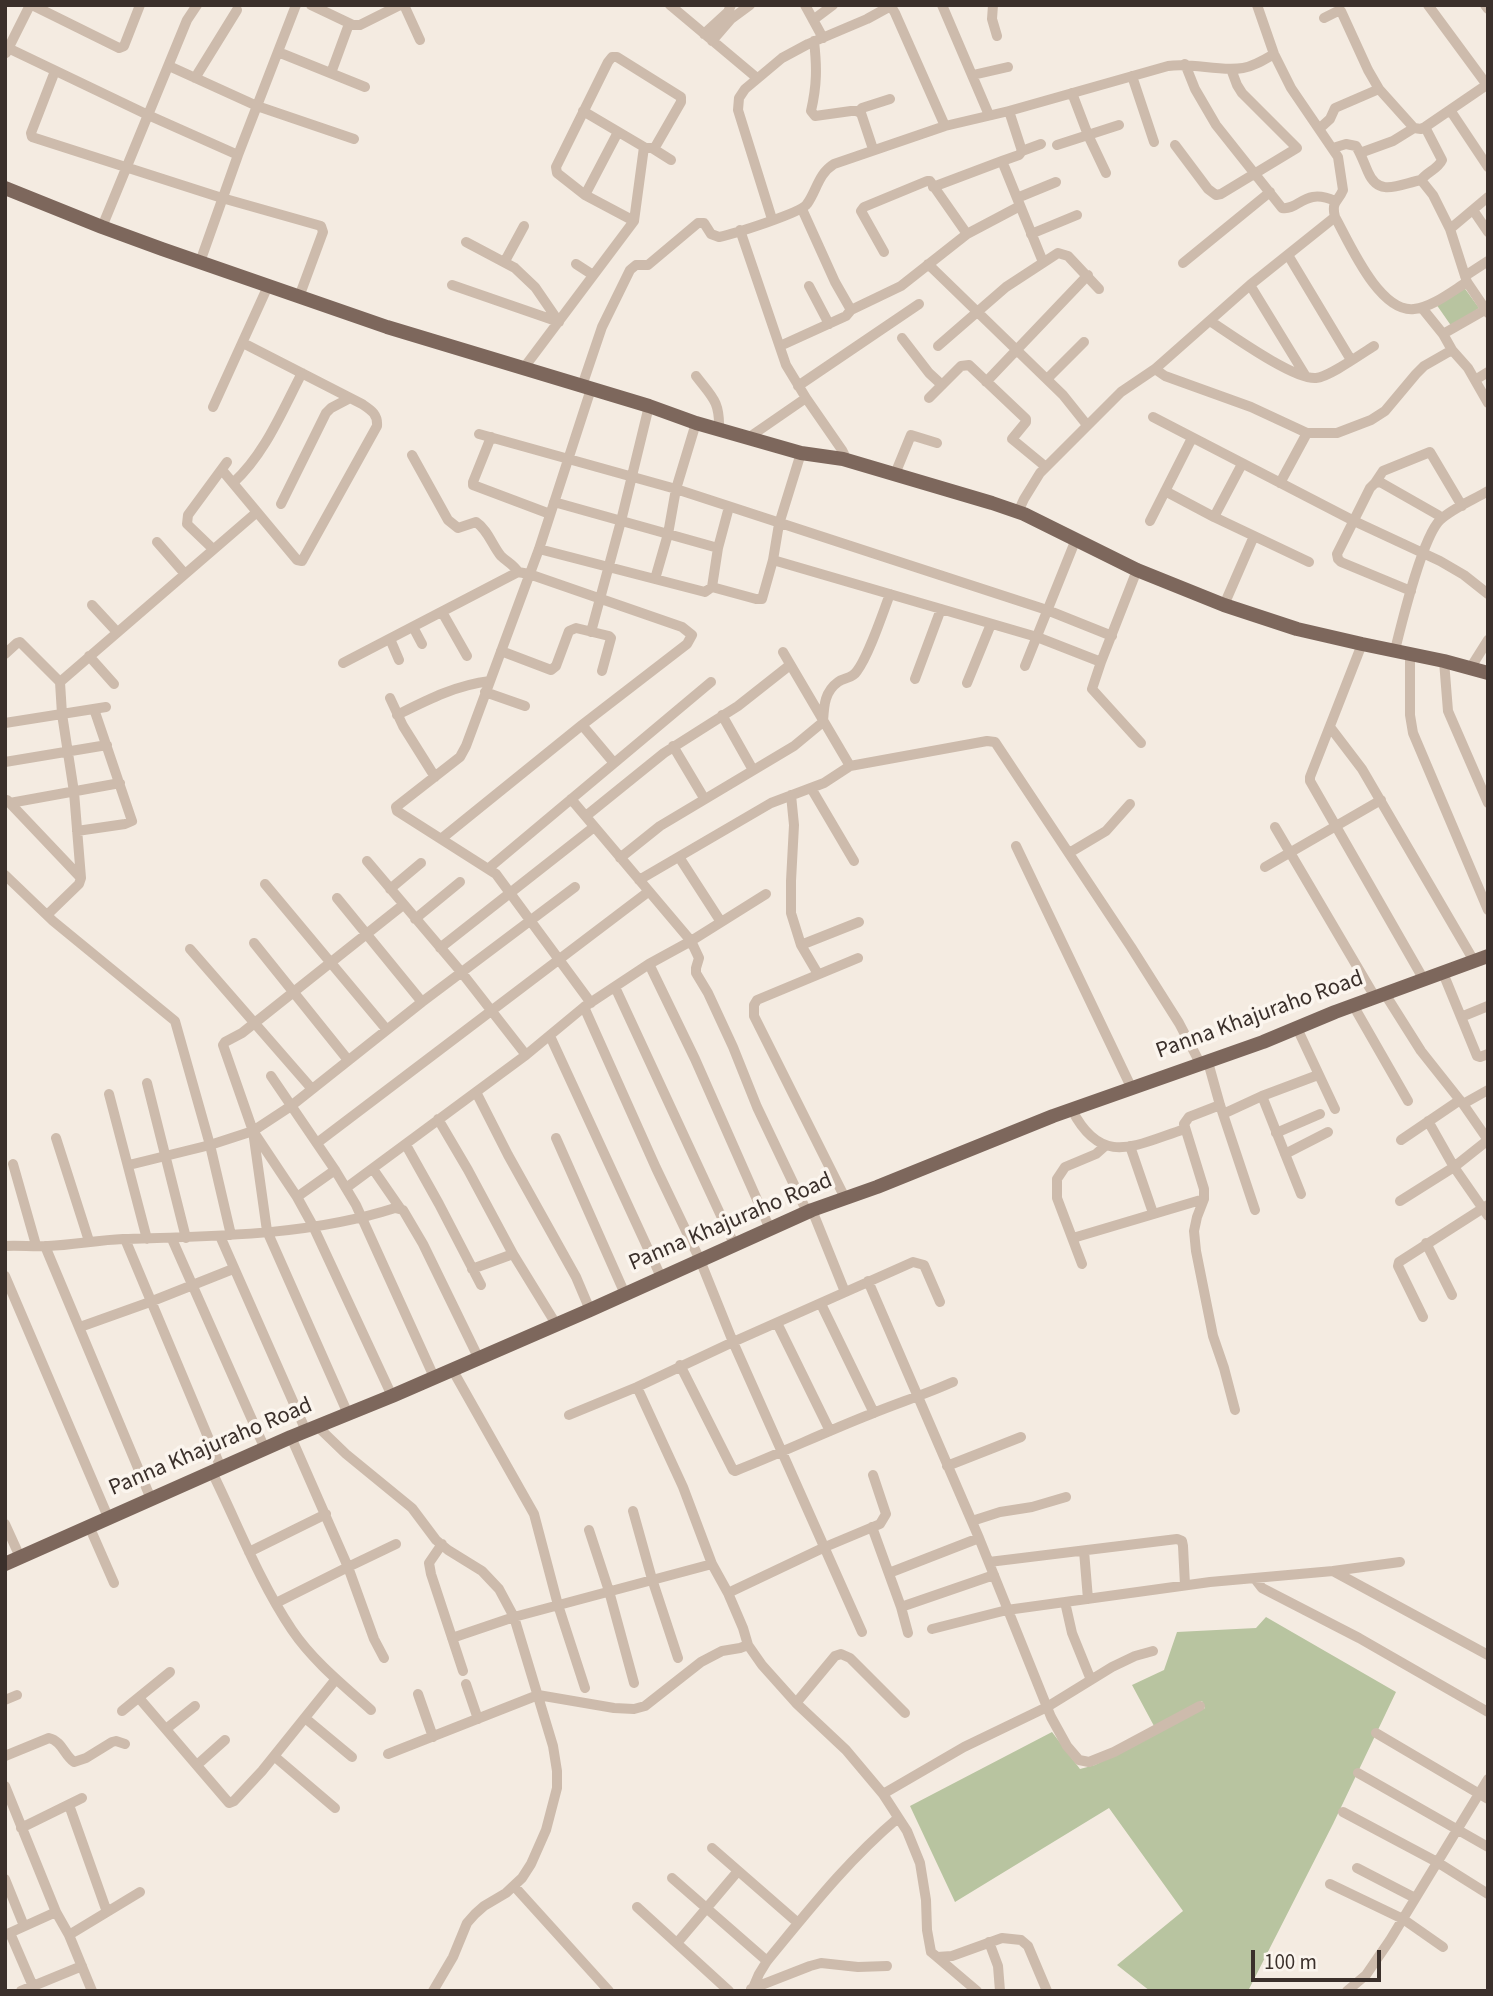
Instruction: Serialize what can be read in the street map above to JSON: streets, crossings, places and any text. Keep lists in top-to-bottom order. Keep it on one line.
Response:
{"streets":{"main road":["Panna Khajuraho Road"]},"scale_bar":"100 m"}
